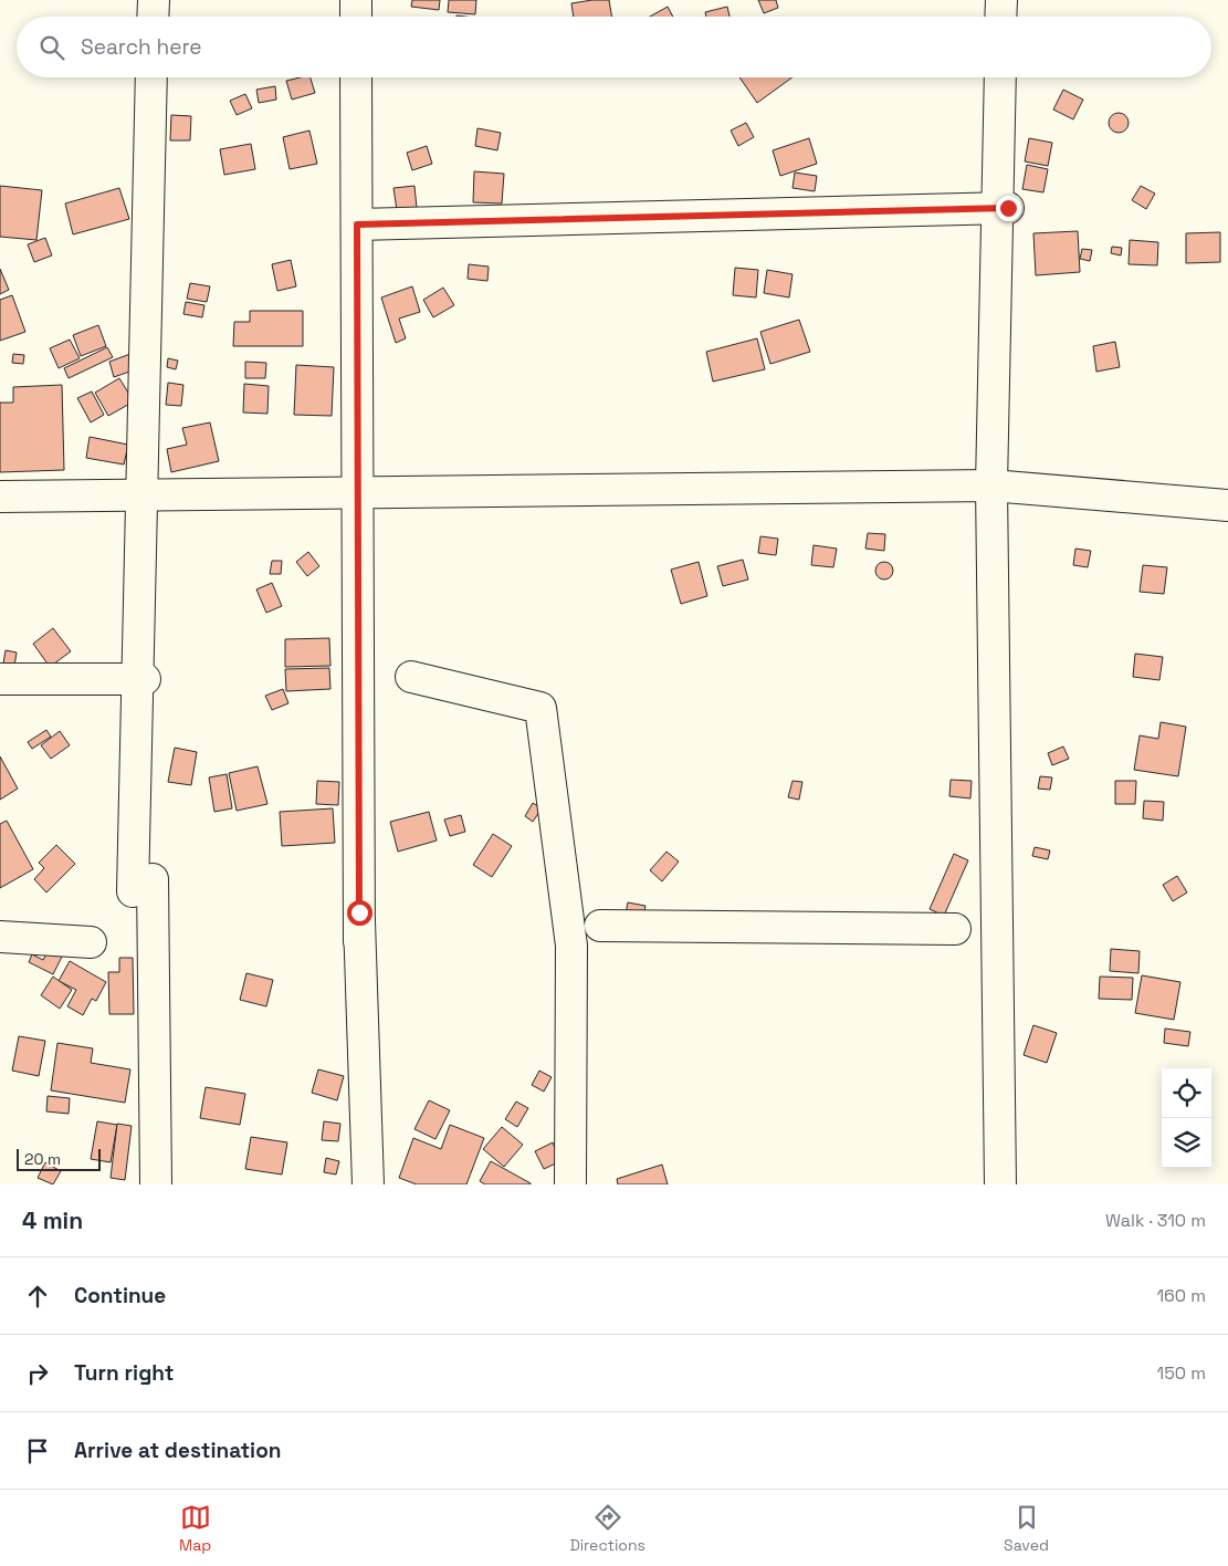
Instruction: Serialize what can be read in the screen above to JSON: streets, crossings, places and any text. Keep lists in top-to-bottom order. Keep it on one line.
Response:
{"scale_bar":"20 m","page":{"search":"Search here","scale":"20 m","heading":["4 min","Walk · 310 m"],"list":[["Continue","160 m"],["Turn right","150 m"],"Arrive at destination"],"nav":["Map","Directions","Saved"]}}
